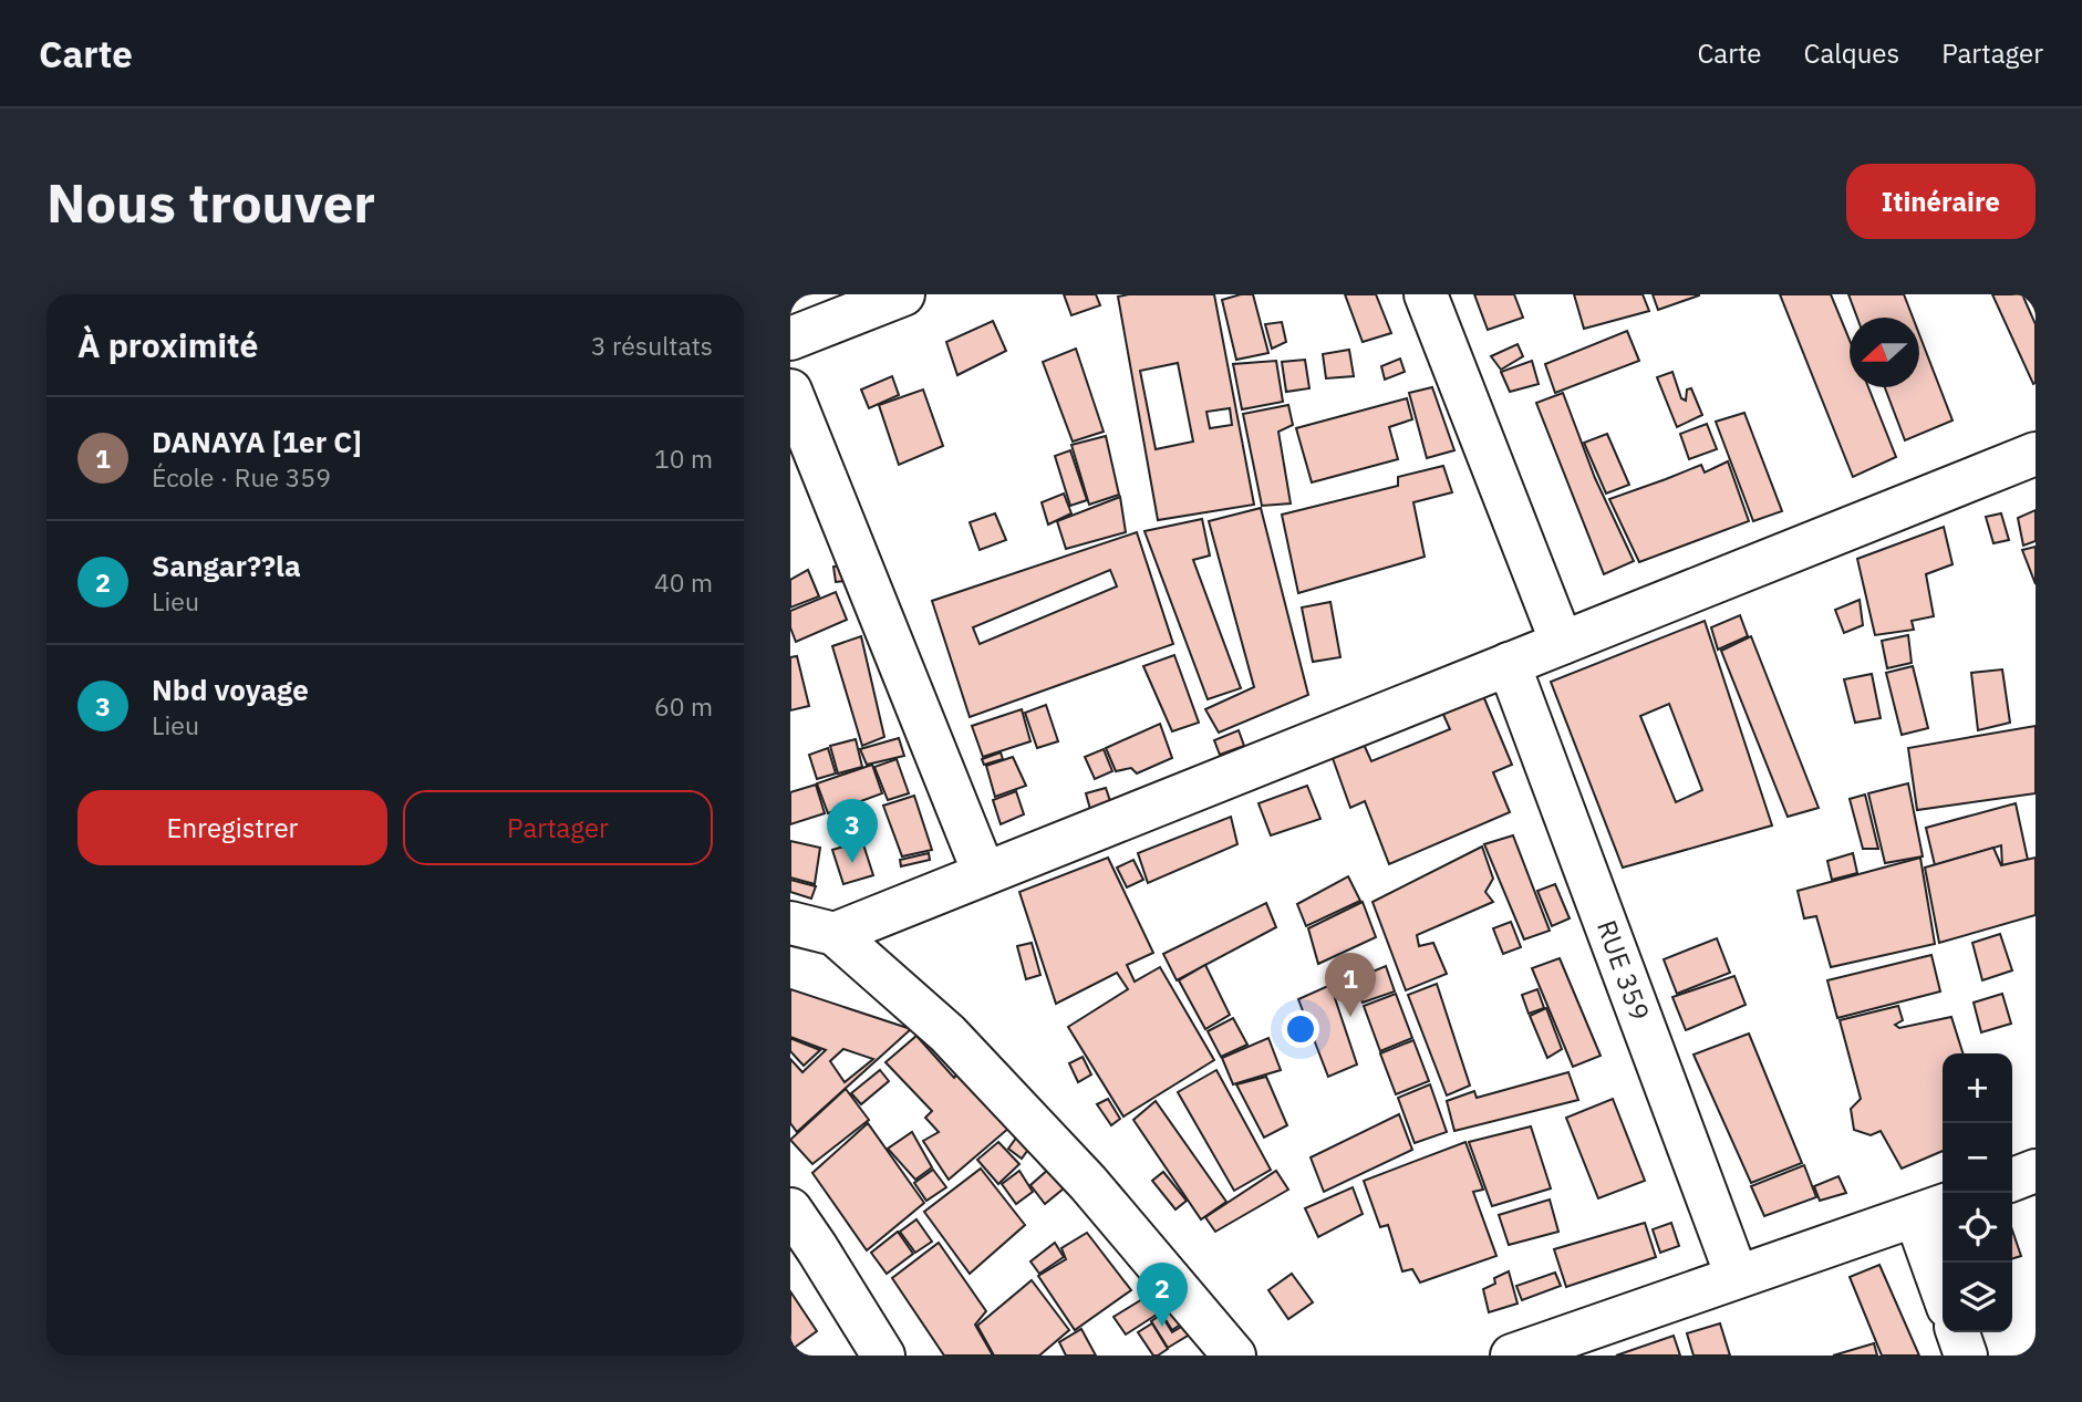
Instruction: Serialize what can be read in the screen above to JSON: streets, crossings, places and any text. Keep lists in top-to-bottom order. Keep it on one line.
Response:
{"streets":{"street":["RUE 359"]},"north":"left","page":{"header":"Carte","nav":["Carte","Calques","Partager"],"buttons":["Itinéraire",["Enregistrer","Partager"]],"title":"Nous trouver","heading":["À proximité","3 résultats"],"list":[{"mark":"1","name":"DANAYA [1er C]","note":"École · Rue 359","value":"10 m"},{"mark":"2","name":"Sangar??la","note":"Lieu","value":"40 m"},{"mark":"3","name":"Nbd voyage","note":"Lieu","value":"60 m"}],"pins":["3","1","2"],"map_buttons":["+","−"]}}
